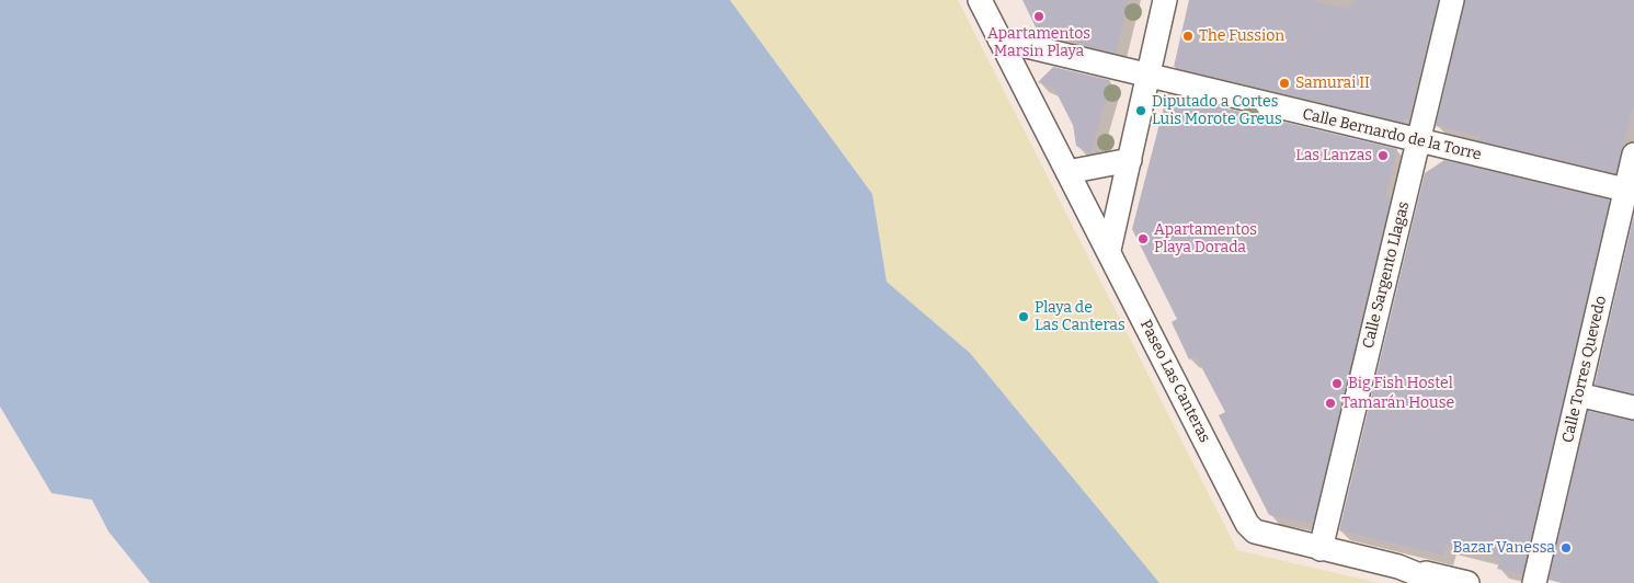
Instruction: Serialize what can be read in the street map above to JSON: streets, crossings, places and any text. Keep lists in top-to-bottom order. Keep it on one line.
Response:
{"streets":{"street":["Calle Bernardo de la Torre","Calle Sargento Llagas","Calle Torres Quevedo","Paseo Las Canteras"]},"crossings":[["Calle Bernardo de la Torre","Calle Sargento Llagas"],["Calle Bernardo de la Torre","Calle Torres Quevedo"],["Calle Bernardo de la Torre","Paseo Las Canteras"],["Calle Sargento Llagas","Paseo Las Canteras"]],"places":["Apartamentos Marsin Playa","The Fussion","Samurai II","Diputado a Cortes Luis Morote Greus","Las Lanzas","Apartamentos Playa Dorada","Playa de Las Canteras","Big Fish Hostel","Tamarán House","Bazar Vanessa"]}
